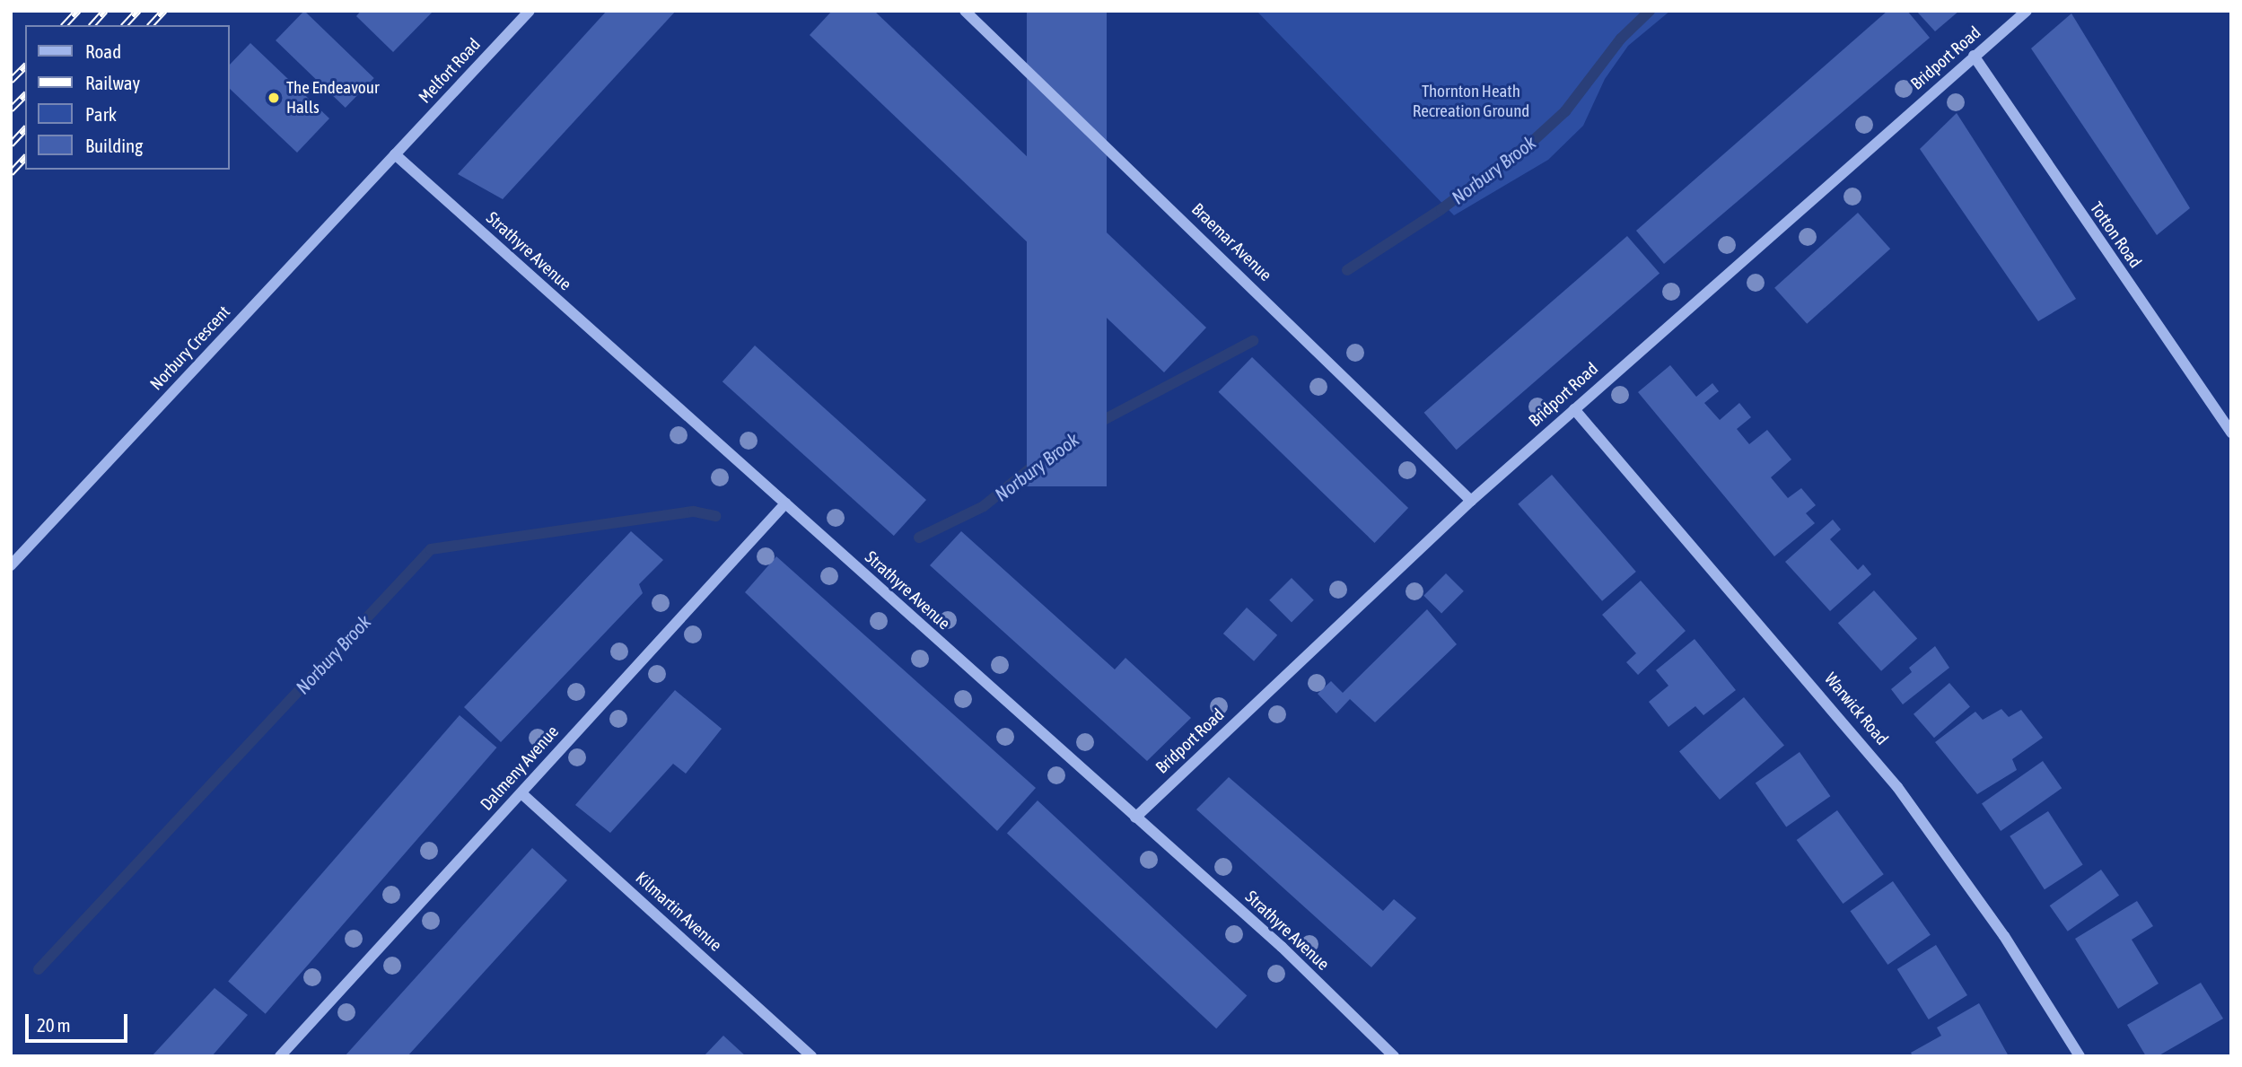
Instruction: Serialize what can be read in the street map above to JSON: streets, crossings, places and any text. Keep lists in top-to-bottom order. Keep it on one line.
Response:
{"streets":{"street":["Bridport Road","Melfort Road","Totton Road","Braemar Avenue","Strathyre Avenue","Norbury Crescent","Warwick Road","Dalmeny Avenue","Kilmartin Avenue"]},"crossings":[["Bridport Road","Totton Road"],["Bridport Road","Braemar Avenue"],["Bridport Road","Strathyre Avenue"],["Bridport Road","Warwick Road"],["Melfort Road","Strathyre Avenue"],["Melfort Road","Norbury Crescent"],["Strathyre Avenue","Norbury Crescent"],["Strathyre Avenue","Dalmeny Avenue"],["Dalmeny Avenue","Kilmartin Avenue"]],"water":["Norbury Brook"],"parks":["Thornton Heath Recreation Ground"],"places":["The Endeavour Halls"],"legend":["Road","Railway","Park","Building"],"scale_bar":"20 m"}
